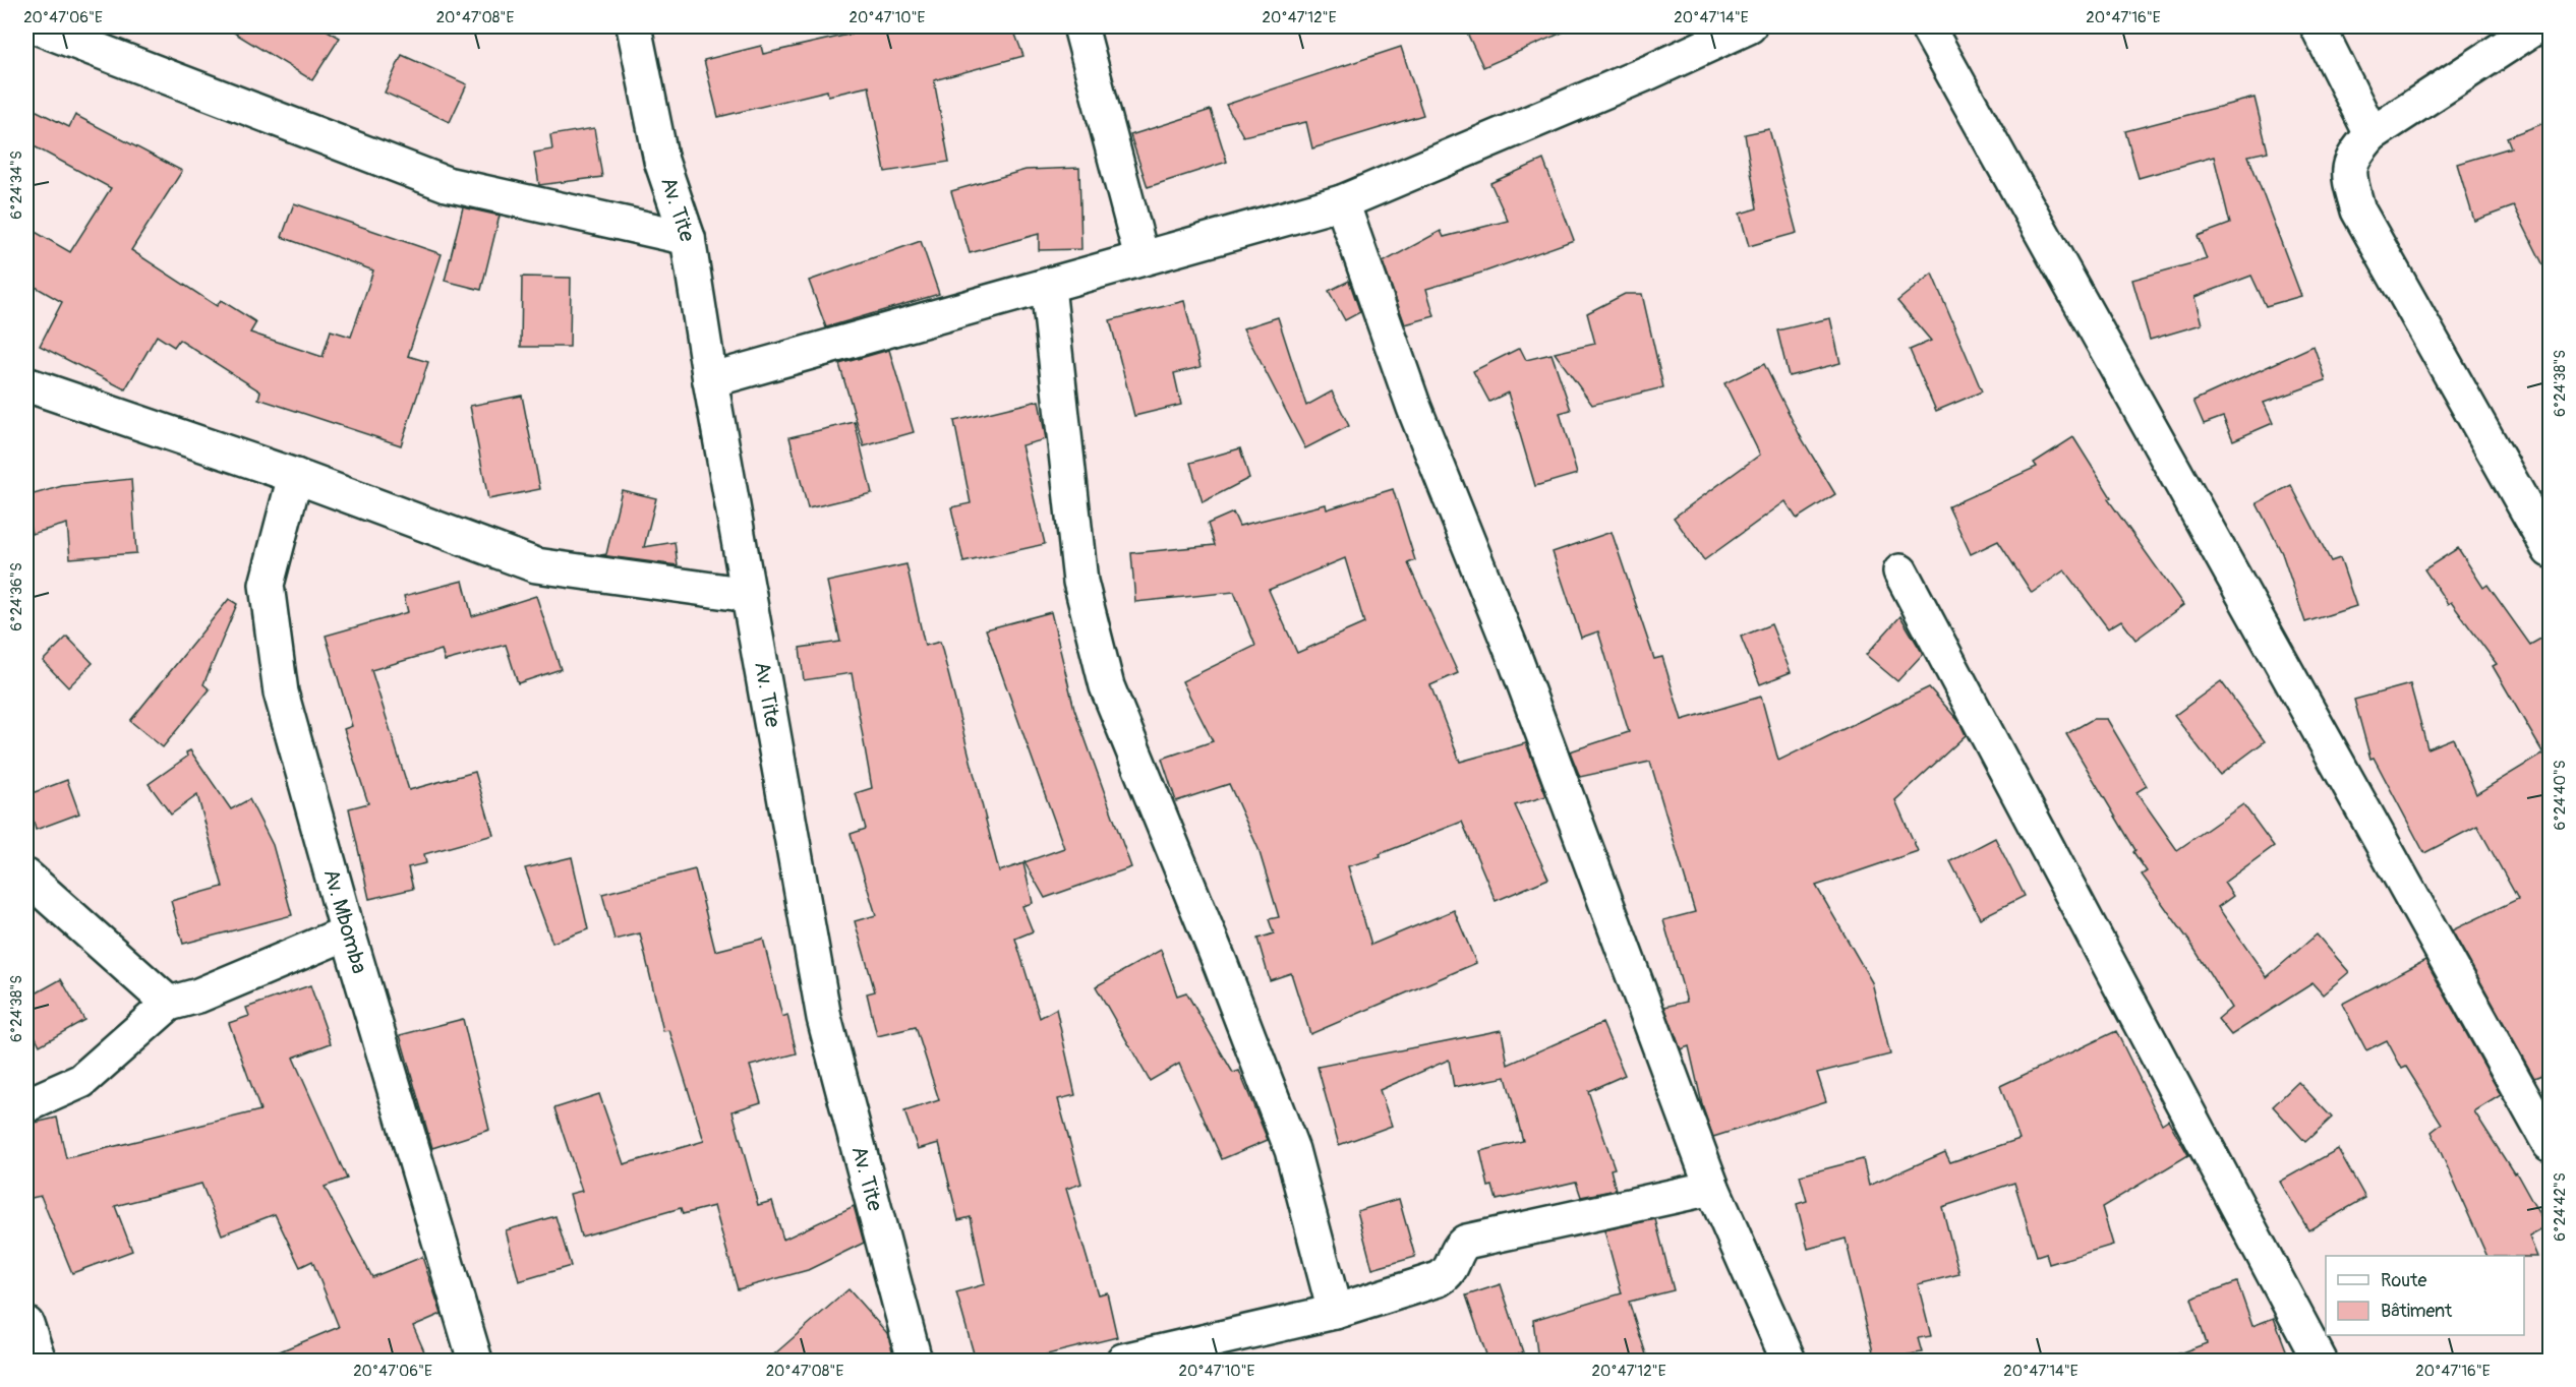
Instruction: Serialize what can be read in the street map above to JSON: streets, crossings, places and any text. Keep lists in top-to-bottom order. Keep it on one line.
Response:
{"streets":{"street":["Av. Tite","Av. Mbomba"]},"legend":["Route","Bâtiment"],"coordinates":["20°47'06\"E","20°47'08\"E","20°47'10\"E","20°47'12\"E","20°47'14\"E","20°47'16\"E","6°24'34\"S","6°24'38\"S","6°24'36\"S","6°24'40\"S","6°24'42\"S"]}
